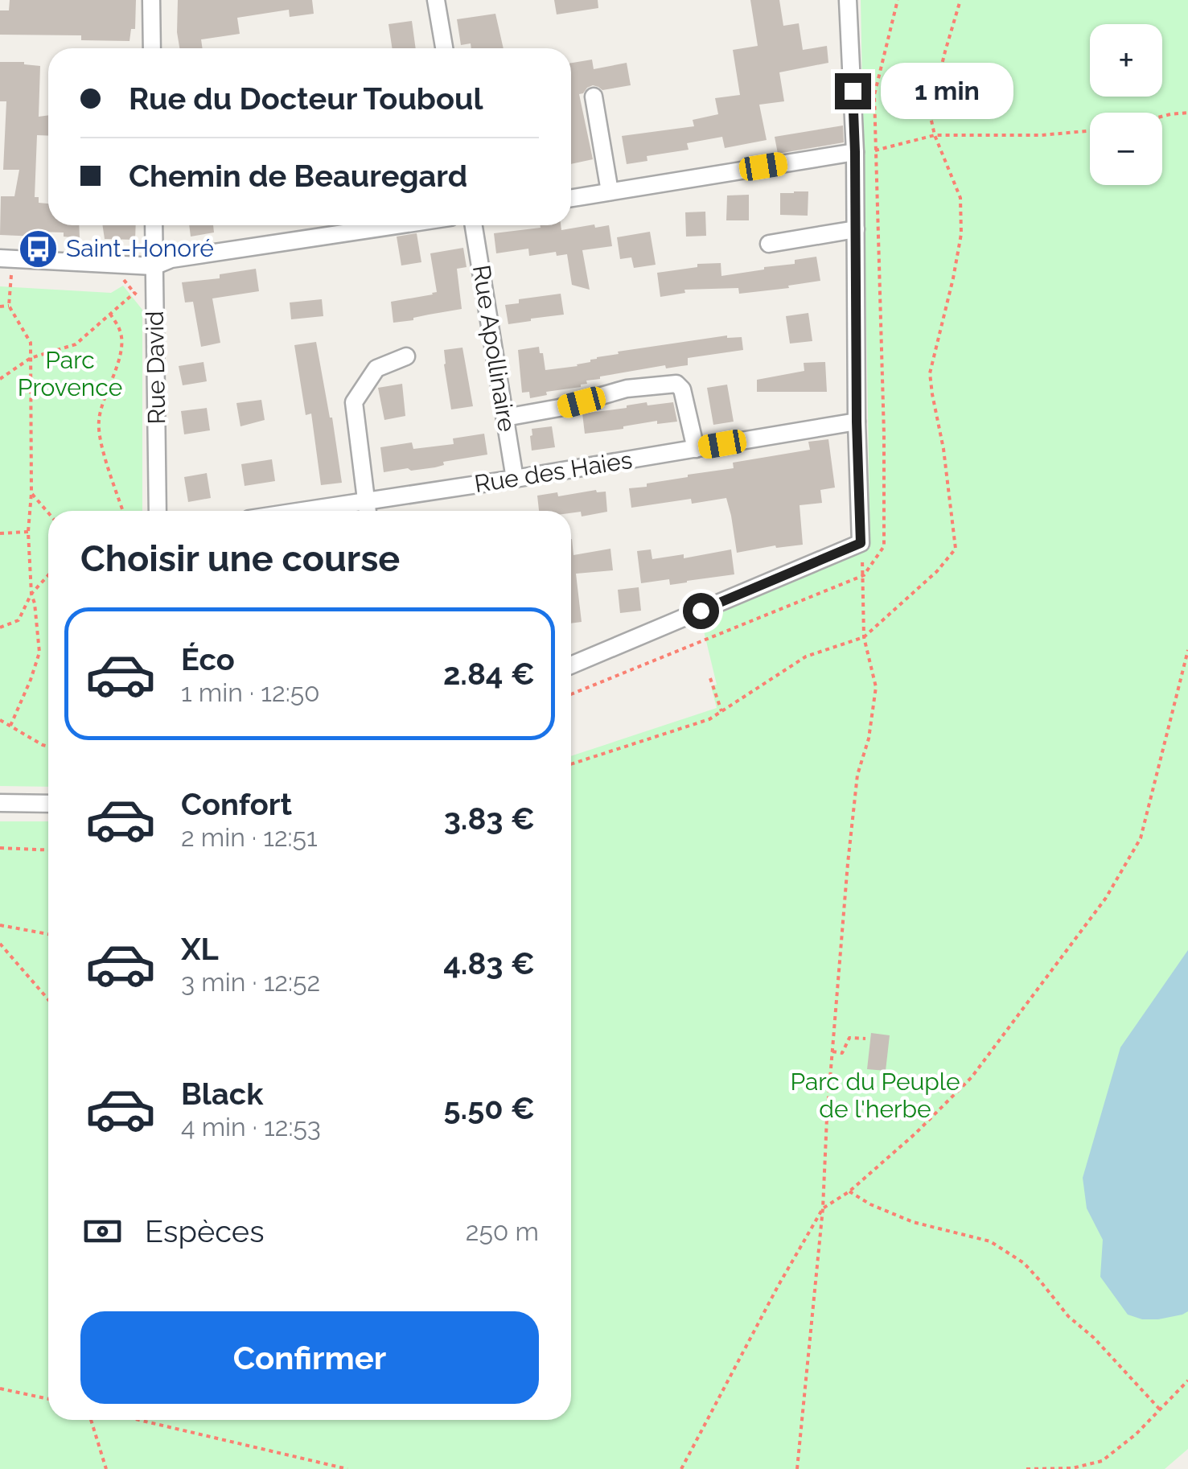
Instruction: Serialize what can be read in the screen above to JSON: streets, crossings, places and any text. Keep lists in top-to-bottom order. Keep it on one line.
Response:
{"streets":{"street":["Rue Apollinaire","Rue David","Rue des Haies"]},"crossings":[["Rue Apollinaire","Rue des Haies"]],"parks":["Parc Provence","Parc du Peuple de l'herbe"],"places":{"bus stop":["Saint-Honoré"]},"page":{"map_buttons":["+","−"],"banner":["Rue du Docteur Touboul","Chemin de Beauregard"],"bubble":"1 min","heading":"Choisir une course","list":[{"name":"Éco","note":"1 min · 12:50","value":"2.84 €"},{"name":"Confort","note":"2 min · 12:51","value":"3.83 €"},{"name":"XL","note":"3 min · 12:52","value":"4.83 €"},{"name":"Black","note":"4 min · 12:53","value":"5.50 €"}],"pay":["Espèces","250 m"],"buttons":"Confirmer"}}
